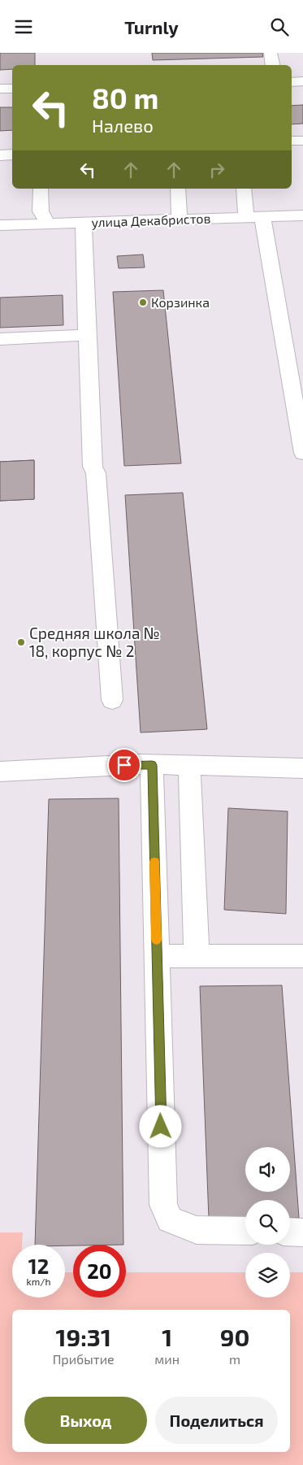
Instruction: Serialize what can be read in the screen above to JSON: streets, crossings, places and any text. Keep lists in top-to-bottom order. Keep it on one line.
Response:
{"streets":{"street":["улица Декабристов"]},"places":["Корзинка","Средняя школа № 18, корпус № 2"],"page":{"header":"Turnly","turn":["80 m","Налево"],"speed":"12 km/h","limit":"20","eta":["19:31","Прибытие","1","мин","90","m"],"buttons":["Выход","Поделиться"]}}
